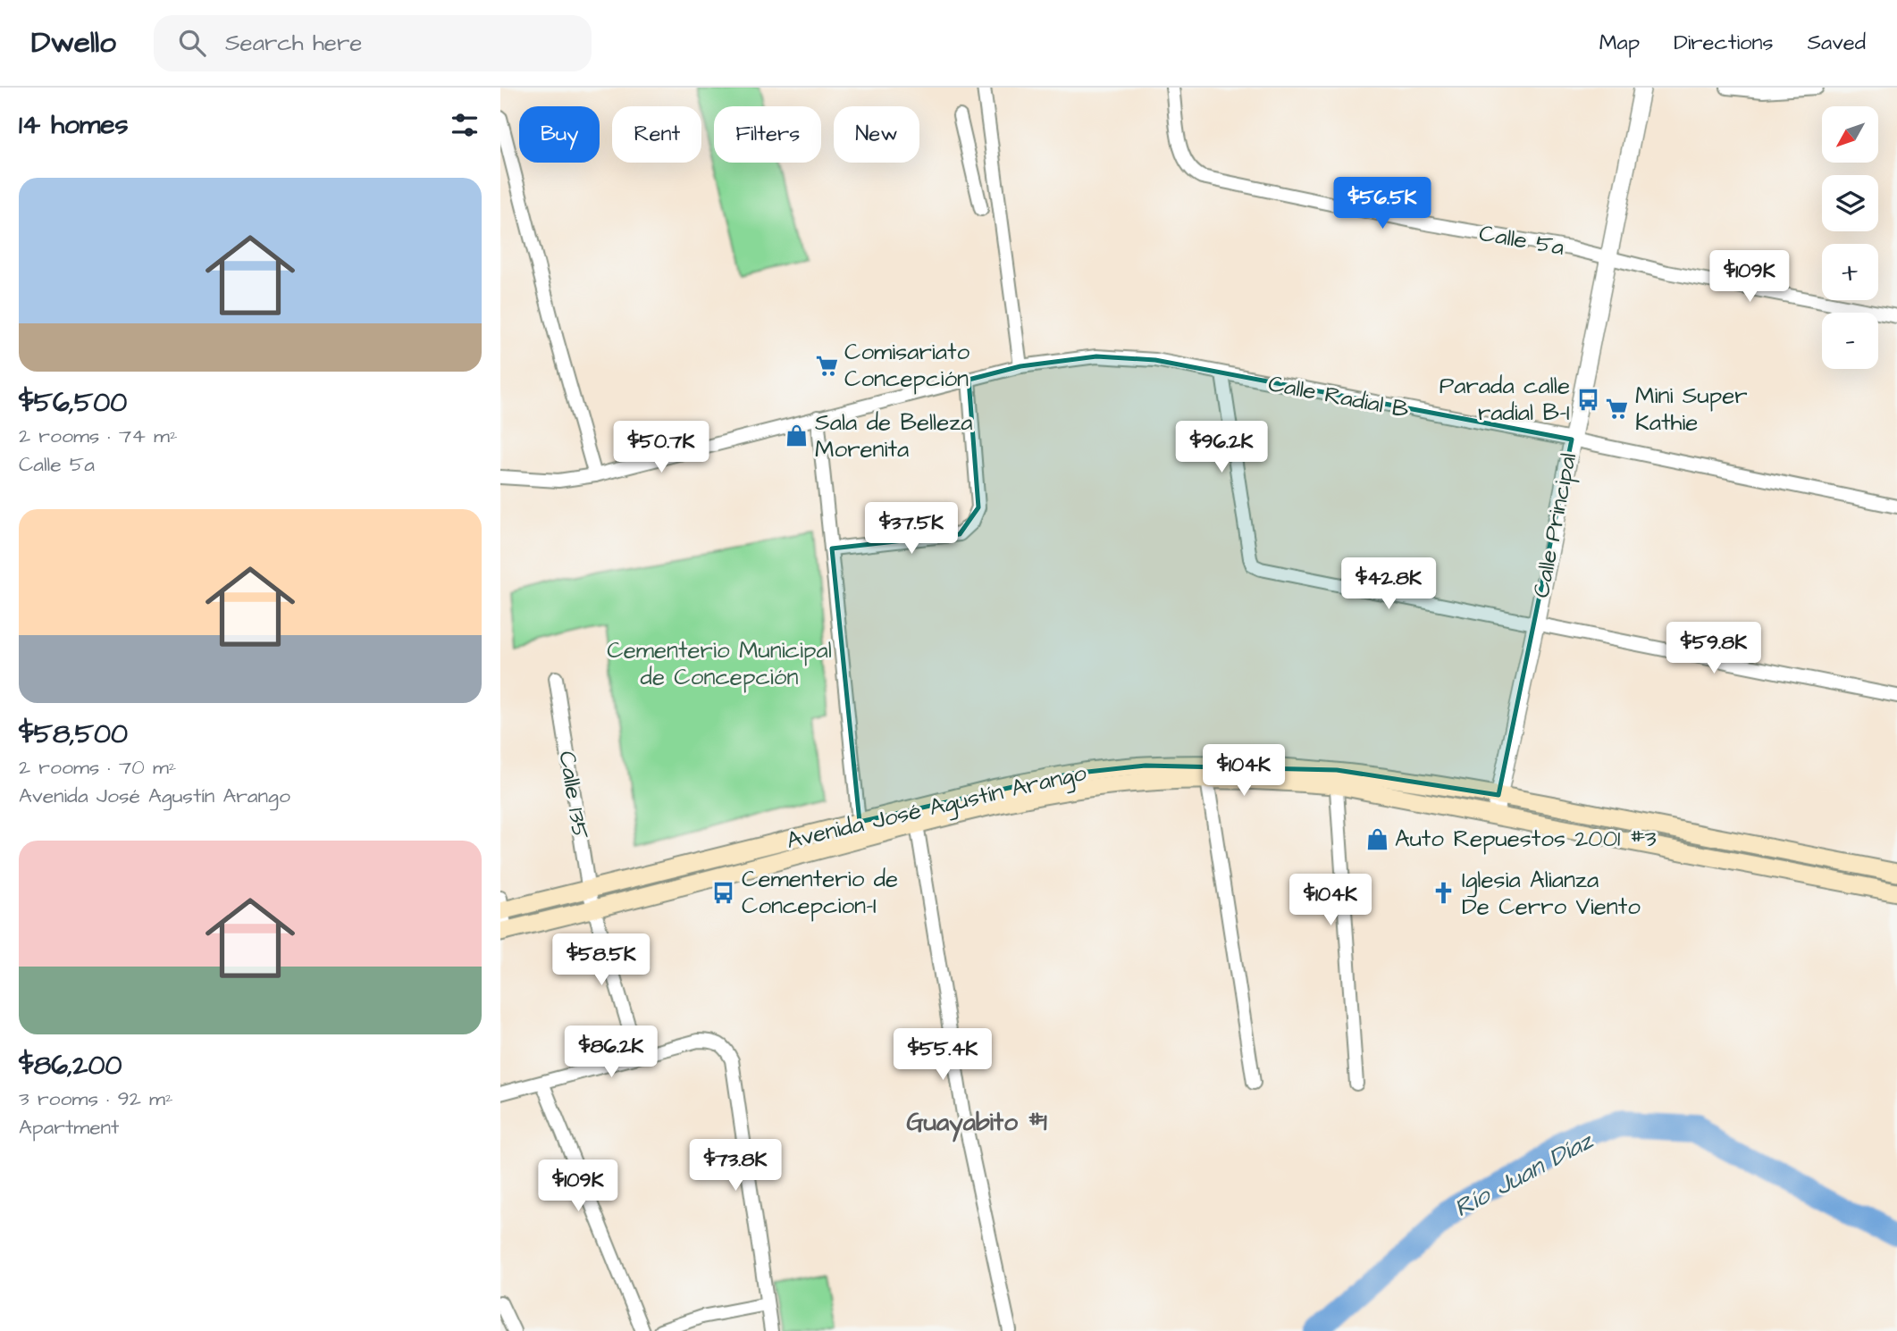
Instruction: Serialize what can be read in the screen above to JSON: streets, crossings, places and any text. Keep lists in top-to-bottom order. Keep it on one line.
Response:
{"streets":{"main road":["Avenida José Agustín Arango"],"street":["Calle 5a","Calle Radial B","Calle Principal","Calle 135"]},"crossings":[["Calle 5a","Calle Principal"],["Calle Radial B","Calle Principal"],["Calle Principal","Avenida José Agustín Arango"],["Calle 135","Avenida José Agustín Arango"]],"districts":["Guayabito #1"],"water":["Río Juan Díaz"],"parks":["Cementerio Municipal de Concepción"],"places":{"supermarket":["Comisariato Concepción","Mini Super Kathie"],"bus stop":["Parada calle radial B-I","Cementerio de Concepcion-I"],"shop":["Sala de Belleza Morenita","Auto Repuestos 2001 #3"],"church":["Iglesia Alianza De Cerro Viento"]},"north":"bottom left","page":{"header":"Dwello","search":"Search here","nav":["Map","Directions","Saved"],"heading":"14 homes","map_buttons":["+","−"],"chip":["Buy","Rent","Filters","New"],"list":[{"name":"$56,500","note":"2 rooms · 74 m² · Calle 5a"},{"name":"$58,500","note":"2 rooms · 70 m² · Avenida José Agustín Arango"},{"name":"$86,200","note":"3 rooms · 92 m² · Apartment"}],"price":["$56.5K","$109K","$50.7K","$96.2K","$37.5K","$42.8K","$59.8K","$104K","$104K","$58.5K","$86.2K","$55.4K","$73.8K","$109K"]}}
